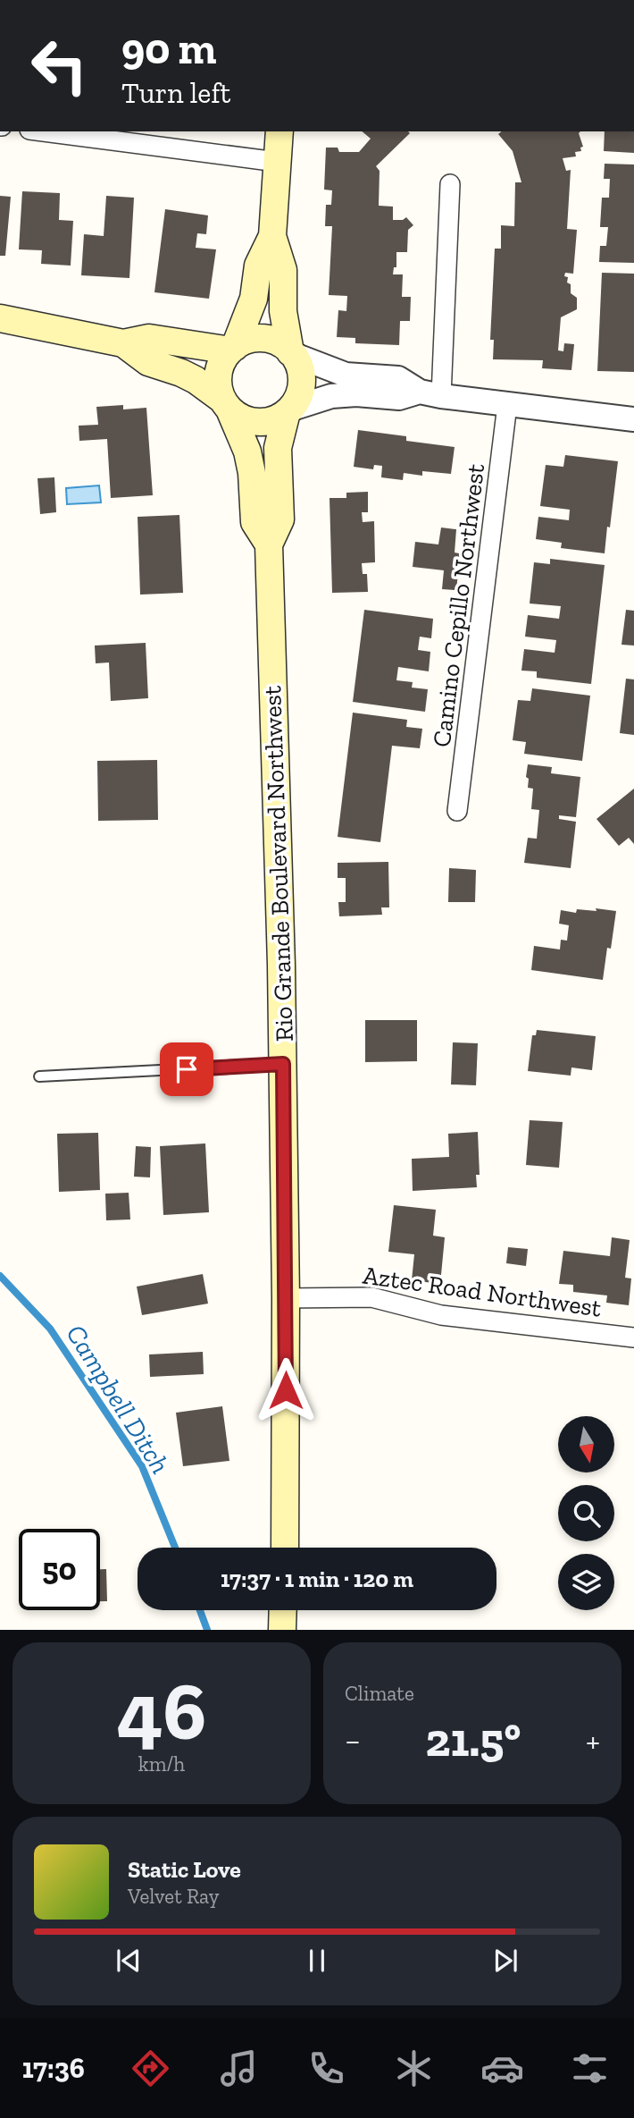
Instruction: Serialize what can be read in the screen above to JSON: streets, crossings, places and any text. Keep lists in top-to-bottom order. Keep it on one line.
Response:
{"streets":{"main road":["Rio Grande Boulevard Northwest"],"street":["Camino Cepillo Northwest","Aztec Road Northwest"]},"crossings":[["Rio Grande Boulevard Northwest","Aztec Road Northwest"]],"water":["Campbell Ditch"],"north":"bottom","page":{"turn":["90 m","Turn left"],"limit":"50","trip":"17:37 · 1 min · 120 m","tile":[["46","km/h"],"Climate"],"heat":["−","21.5°","+"],"song":["Static Love","Velvet Ray"],"tabs":"17:36"}}
